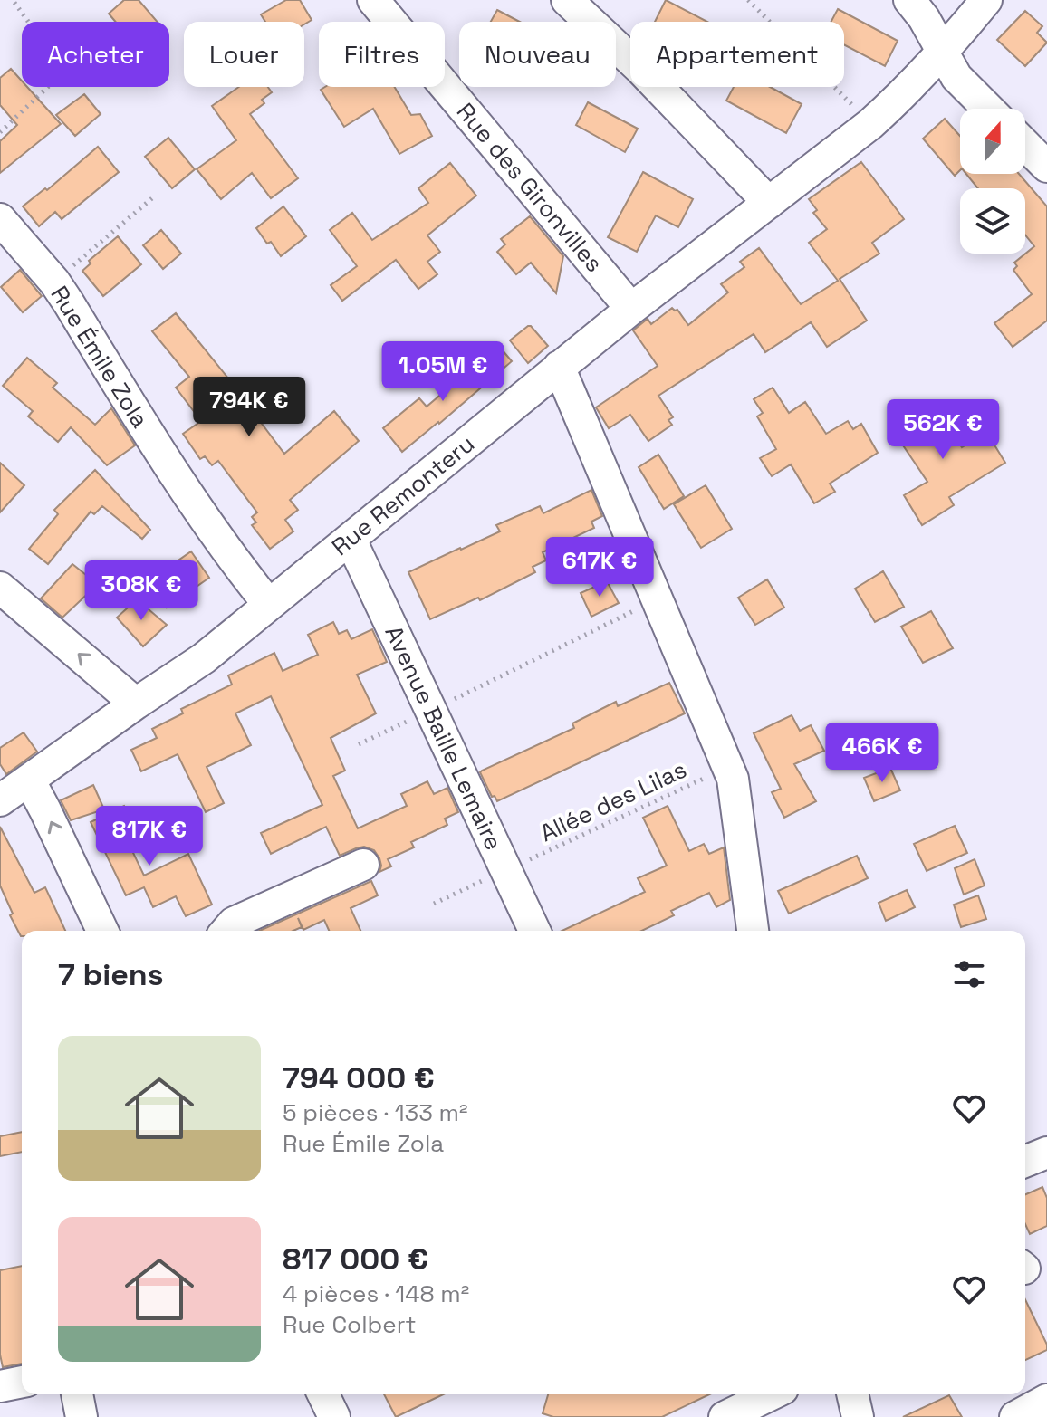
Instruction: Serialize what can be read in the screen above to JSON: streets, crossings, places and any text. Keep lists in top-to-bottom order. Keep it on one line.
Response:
{"streets":{"street":["Rue des Gironvilles","Rue Émile Zola","Rue Remonteru","Avenue Baille Lemaire"],"path":["Allée des Lilas"]},"crossings":[["Rue des Gironvilles","Rue Remonteru"],["Rue Émile Zola","Rue Remonteru"],["Rue Remonteru","Avenue Baille Lemaire"],["Avenue Baille Lemaire","Allée des Lilas"]],"north":"top","page":{"chip":["Acheter","Louer","Filtres","Nouveau","Appartement"],"price":["1.05M €","794K €","562K €","617K €","308K €","466K €","817K €"],"heading":"7 biens","list":[{"name":"794 000 €","note":"5 pièces · 133 m² · Rue Émile Zola"},{"name":"817 000 €","note":"4 pièces · 148 m² · Rue Colbert"}]}}
